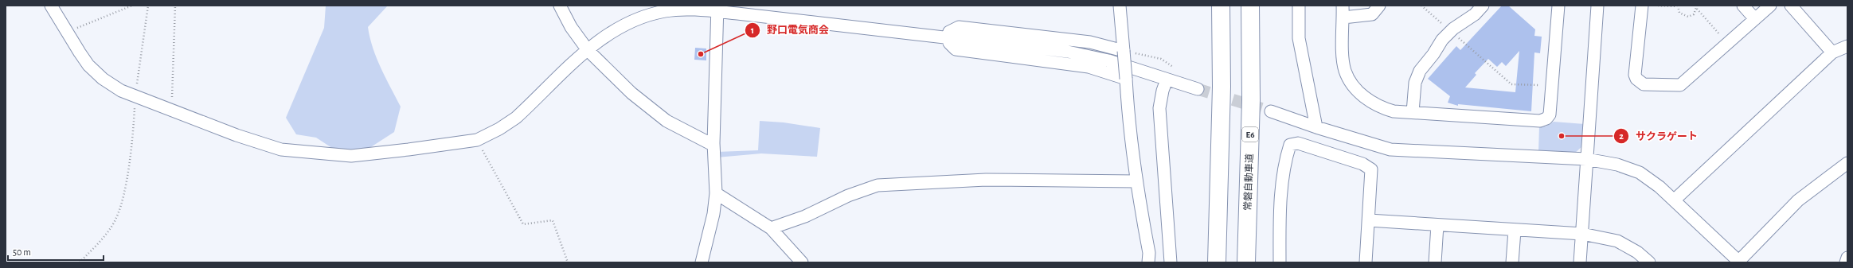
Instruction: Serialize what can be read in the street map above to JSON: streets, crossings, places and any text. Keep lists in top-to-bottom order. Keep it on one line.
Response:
{"streets":{"highway":["E6","常磐自動車道"]},"places":["野口電気商会","サクラゲート"],"scale_bar":"50 m"}
